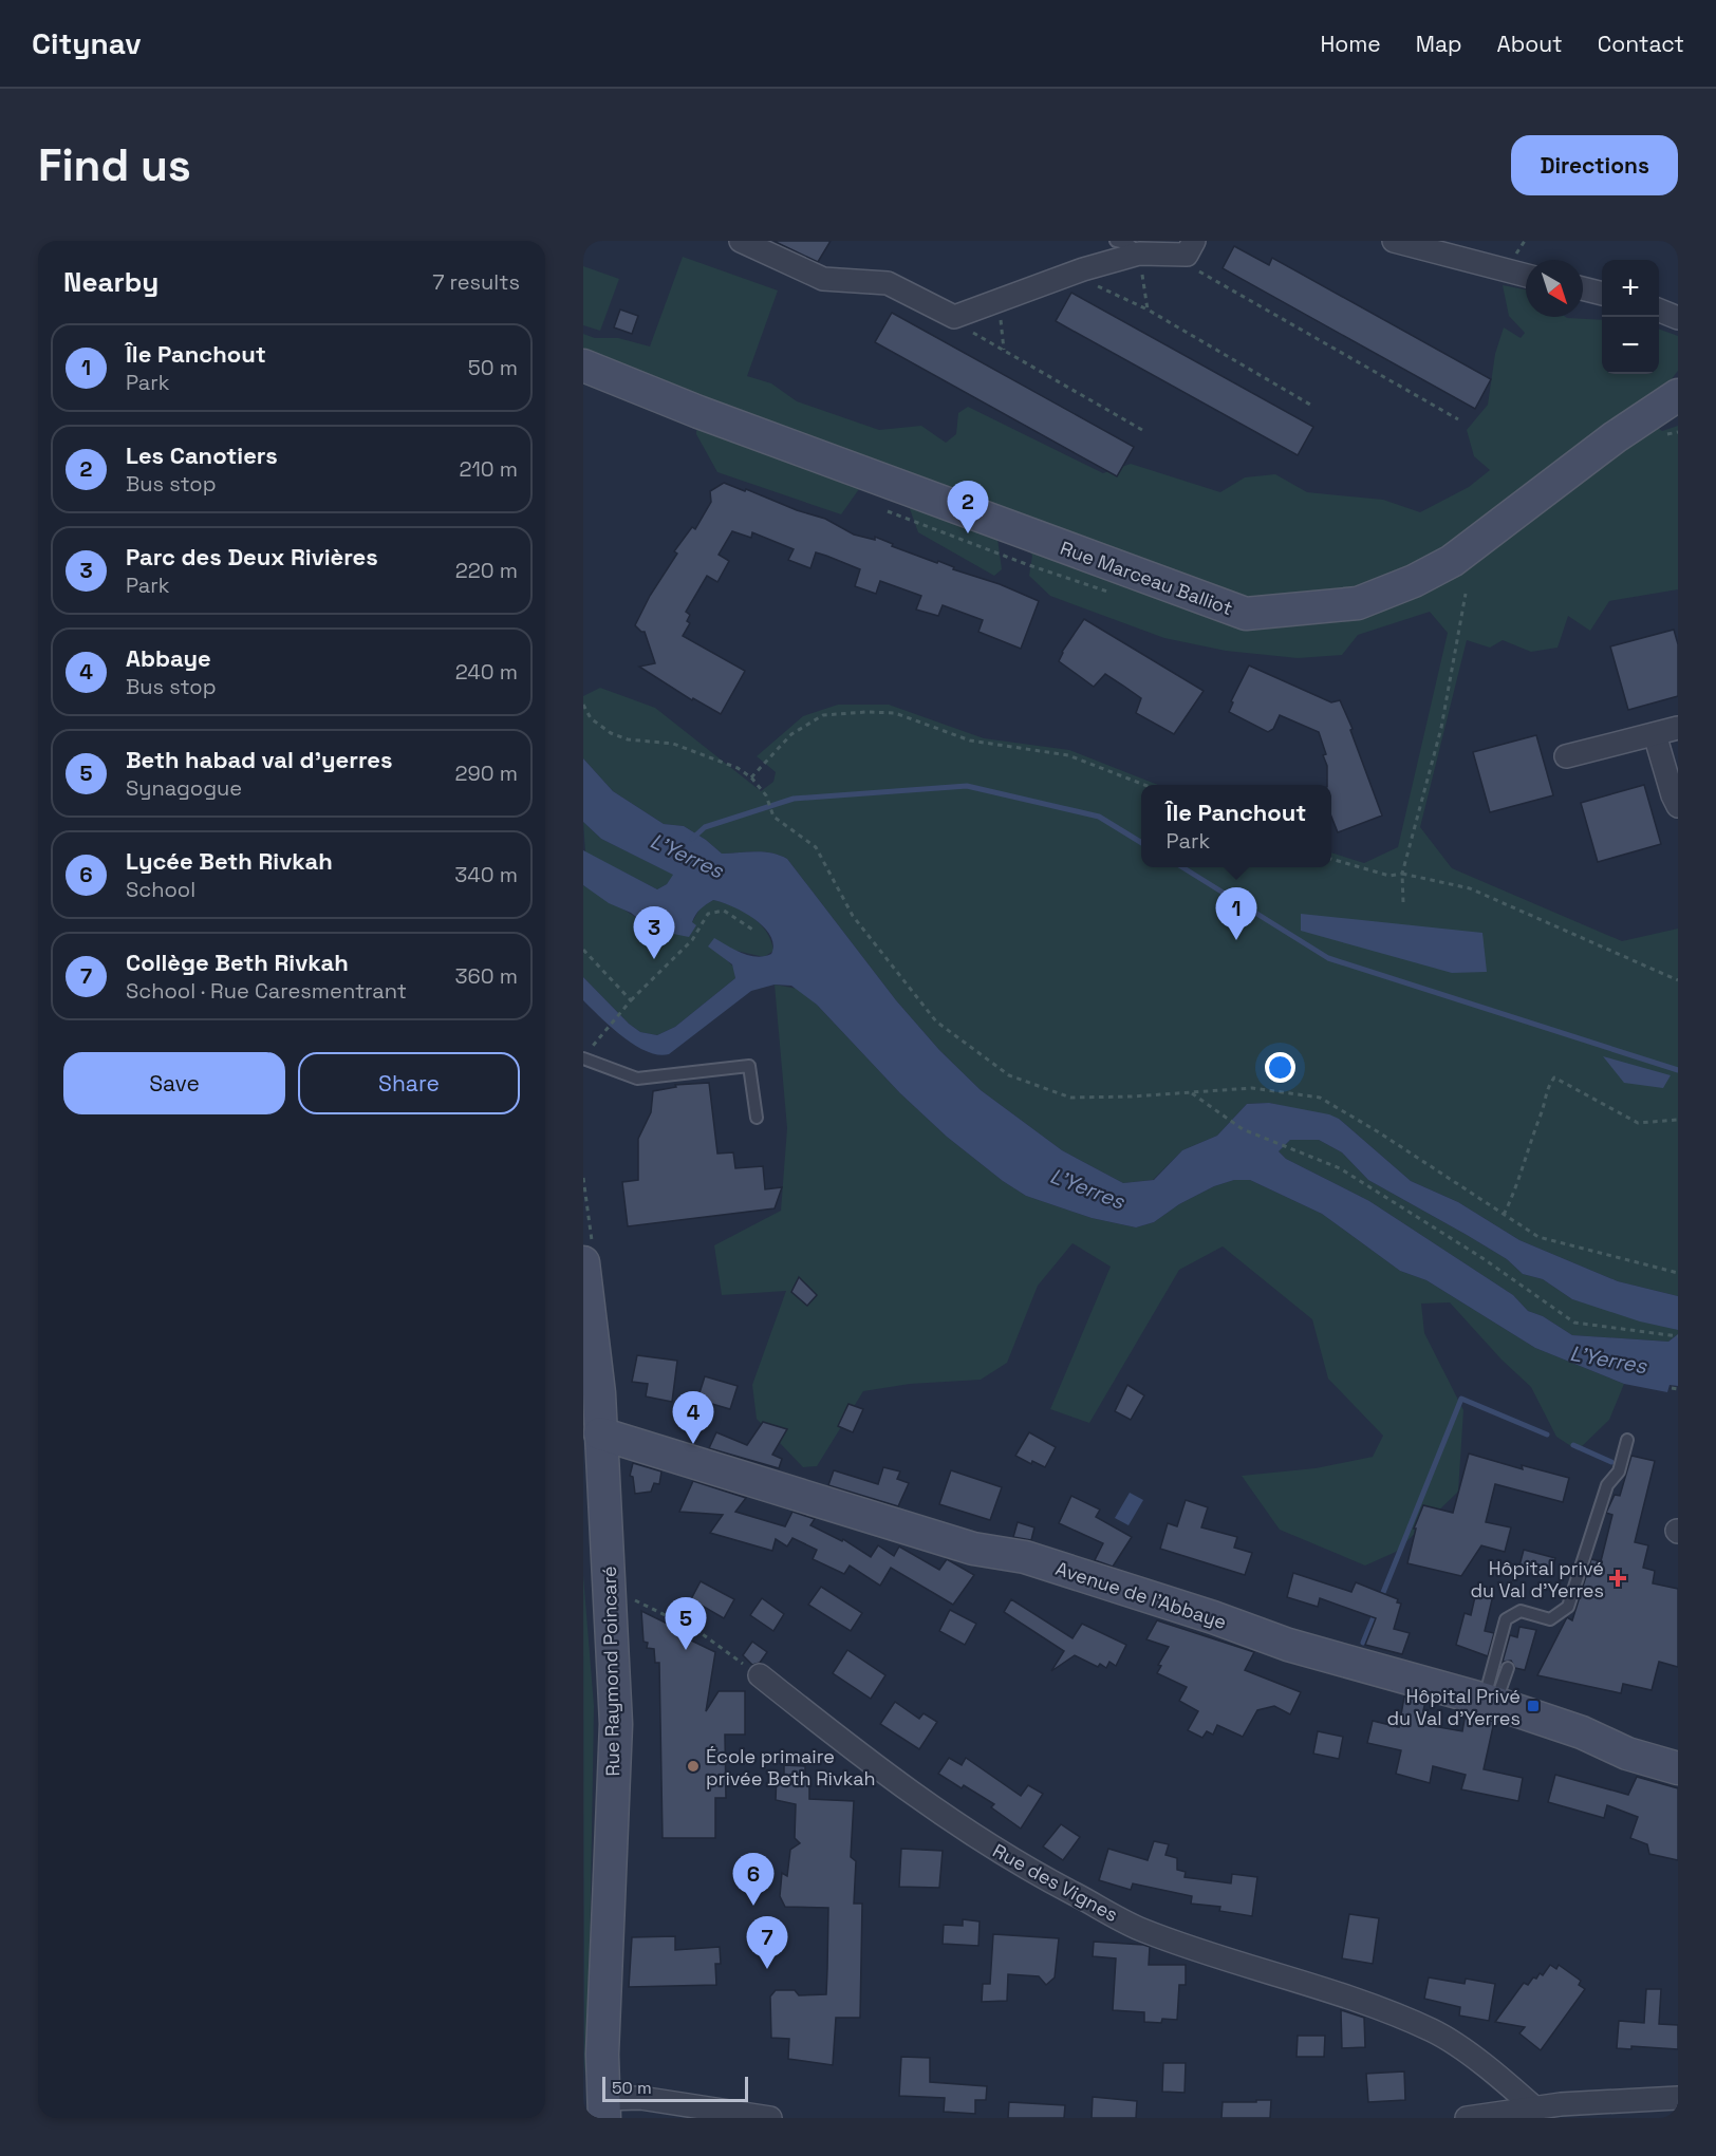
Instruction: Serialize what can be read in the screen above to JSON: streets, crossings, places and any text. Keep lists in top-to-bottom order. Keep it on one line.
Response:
{"streets":{"street":["Rue Marceau Balliot","Avenue de l'Abbaye","Rue Raymond Poincaré","Rue des Vignes"]},"crossings":[["Avenue de l'Abbaye","Rue Raymond Poincaré"]],"water":["L'Yerres"],"places":{"health":["Hôpital privé du Val d'Yerres"],"transit":["Hôpital Privé du Val d'Yerres"],"other":["École primaire privée Beth Rivkah"]},"scale_bar":"50 m","north":"bottom right","page":{"header":"Citynav","nav":["Home","Map","About","Contact"],"buttons":["Directions",["Save","Share"]],"title":"Find us","heading":["Nearby","7 results"],"map_buttons":["+","−"],"list":[{"mark":"1","name":"Île Panchout","note":"Park","value":"50 m"},{"mark":"2","name":"Les Canotiers","note":"Bus stop","value":"210 m"},{"mark":"3","name":"Parc des Deux Rivières","note":"Park","value":"220 m"},{"mark":"4","name":"Abbaye","note":"Bus stop","value":"240 m"},{"mark":"5","name":"Beth habad val d'yerres","note":"Synagogue","value":"290 m"},{"mark":"6","name":"Lycée Beth Rivkah","note":"School","value":"340 m"},{"mark":"7","name":"Collège Beth Rivkah","note":"School · Rue Caresmentrant","value":"360 m"}],"pins":["2","1","3","4","5","6","7"],"popup":["Île Panchout","Park"],"scale":"50 m"}}
